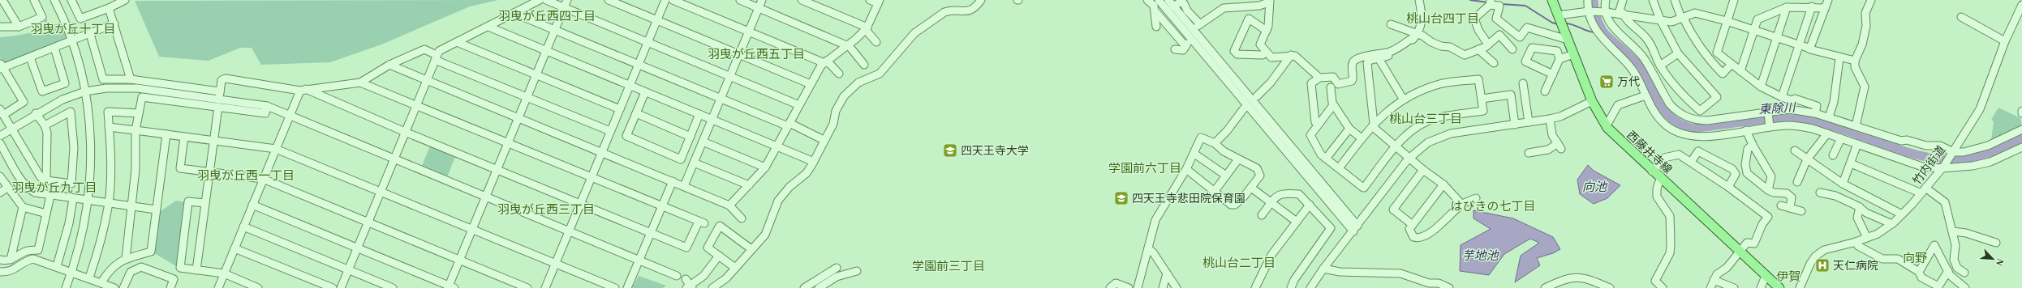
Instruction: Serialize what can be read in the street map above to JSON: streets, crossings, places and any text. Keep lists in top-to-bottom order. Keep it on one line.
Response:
{"streets":{"main road":["西藤井寺線"],"street":["竹内街道"]},"districts":["羽曳が丘西四丁目","桃山台四丁目","羽曳が丘十丁目","羽曳が丘西五丁目","桃山台三丁目","学園前六丁目","羽曳が丘西一丁目","羽曳が丘九丁目","はびきの七丁目","羽曳が丘西三丁目","向野","桃山台二丁目","学園前三丁目","伊賀"],"water":["東除川","向池","芋地池"],"places":{"supermarket":["万代"],"school or university":["四天王寺大学","四天王寺悲田院保育園"],"hospital":["天仁病院"]},"north":"bottom right"}
